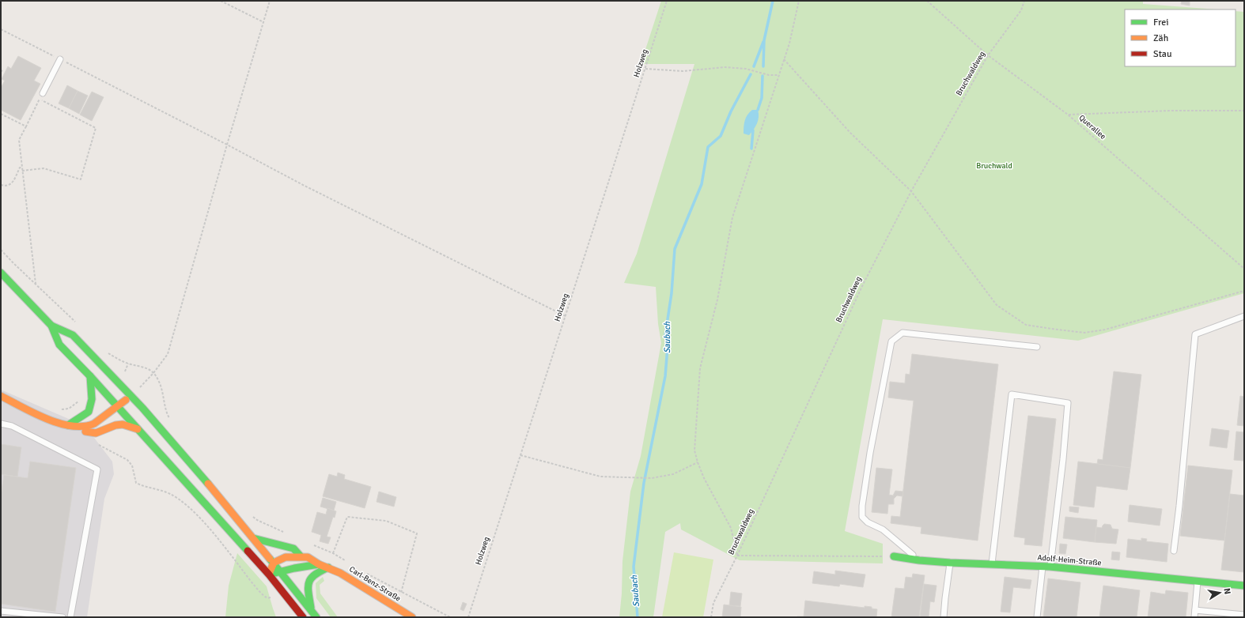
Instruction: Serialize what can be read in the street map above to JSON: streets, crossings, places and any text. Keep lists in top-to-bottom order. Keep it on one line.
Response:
{"streets":{"main road":["Adolf-Heim-Straße","Carl-Benz-Straße"],"path":["Holzweg","Bruchwaldweg","Querallee"]},"crossings":[["Bruchwaldweg","Querallee"]],"water":["Saubach"],"parks":["Bruchwald"],"legend":["Frei","Zäh","Stau"],"north":"right"}
